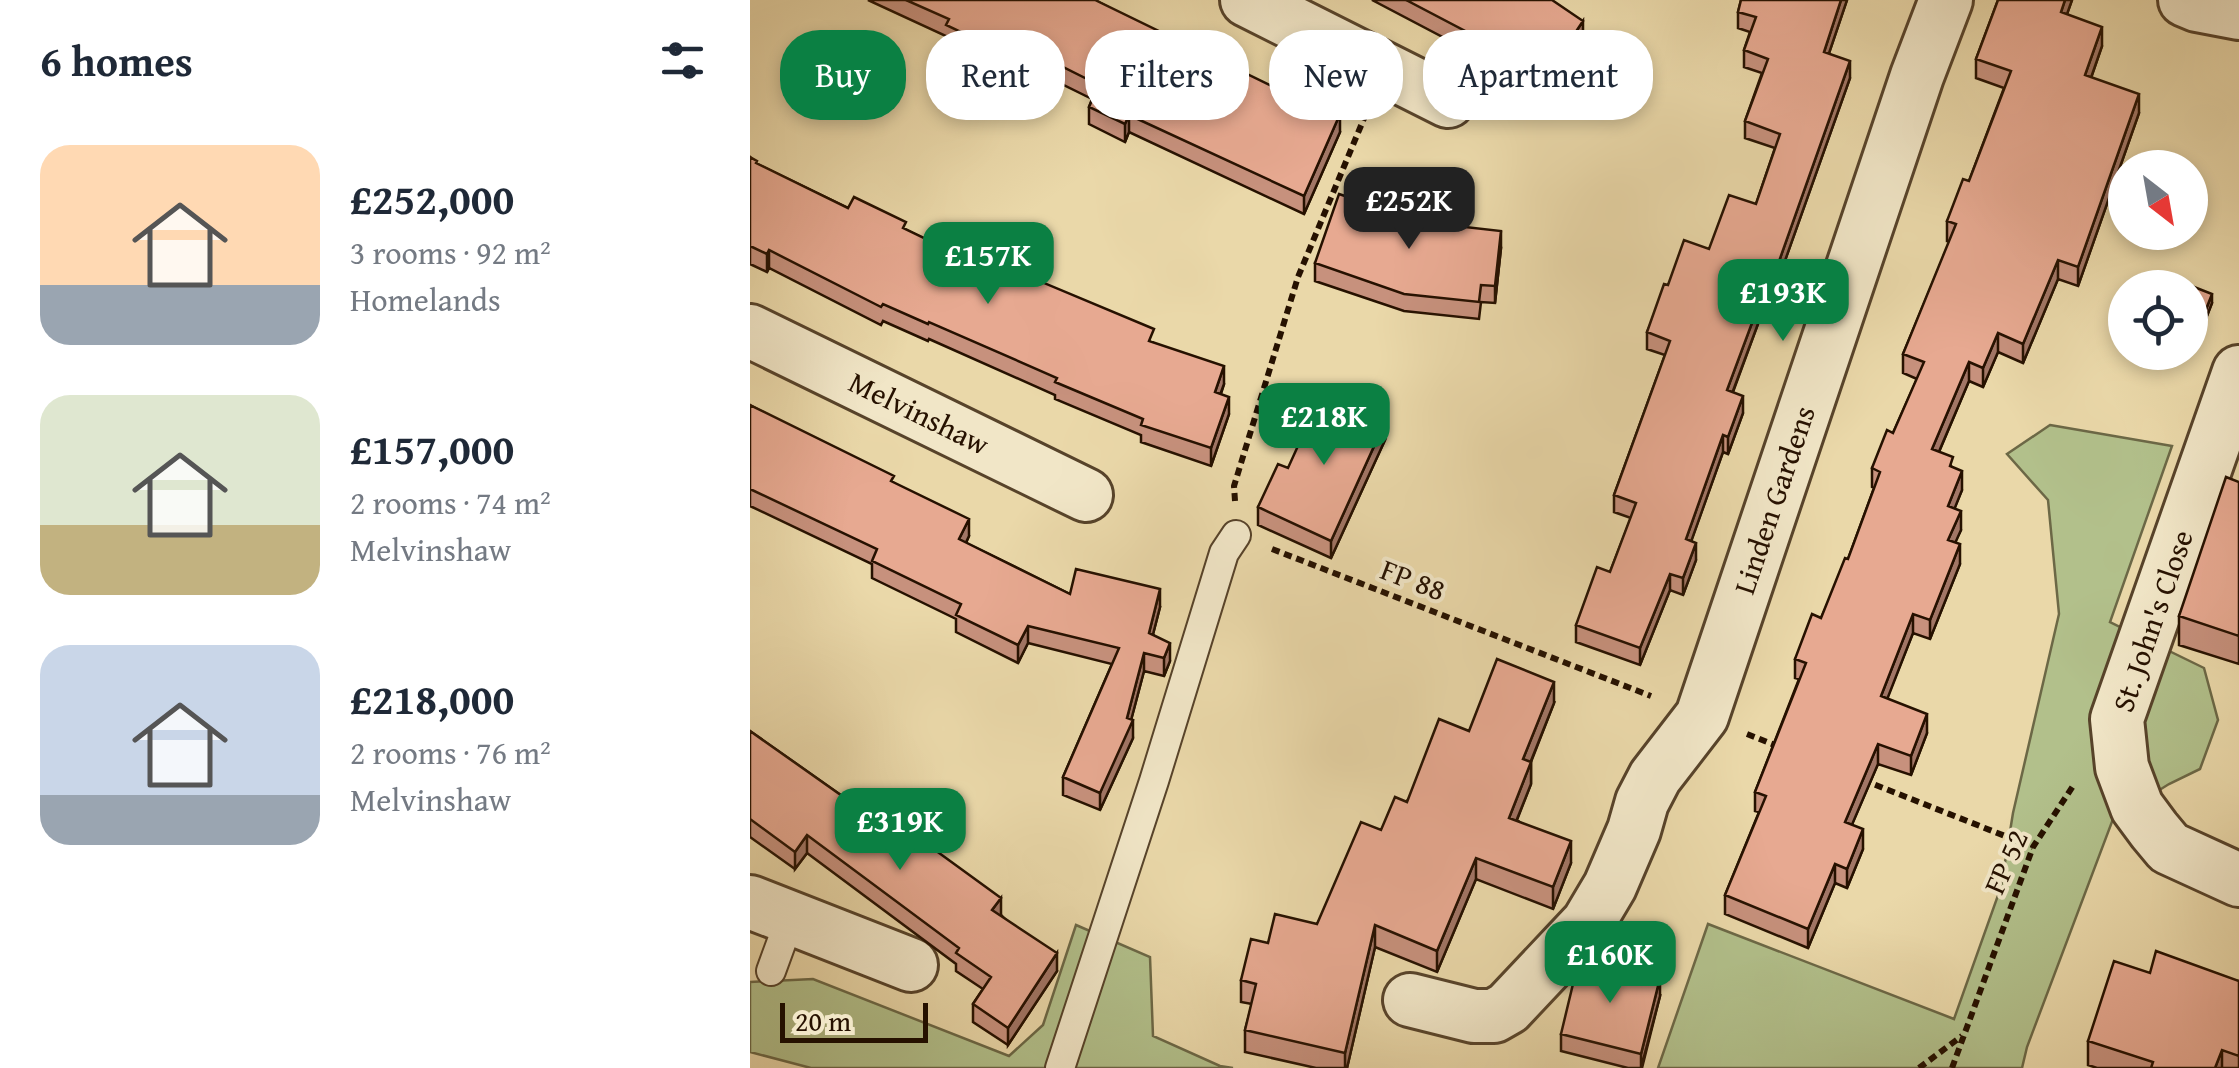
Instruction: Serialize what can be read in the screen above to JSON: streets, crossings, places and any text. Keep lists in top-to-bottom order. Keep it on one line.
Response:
{"streets":{"street":["Melvinshaw","Linden Gardens","St. John's Close"],"path":["FP 88","FP 52"]},"crossings":[["Linden Gardens","FP 88"]],"scale_bar":"20 m","north":"bottom right","page":{"heading":"6 homes","chip":["Buy","Rent","Filters","New","Apartment"],"list":[{"name":"£252,000","note":"3 rooms · 92 m² · Homelands"},{"name":"£157,000","note":"2 rooms · 74 m² · Melvinshaw"},{"name":"£218,000","note":"2 rooms · 76 m² · Melvinshaw"}],"price":["£252K","£157K","£193K","£218K","£319K","£160K"],"scale":"20 m"}}
